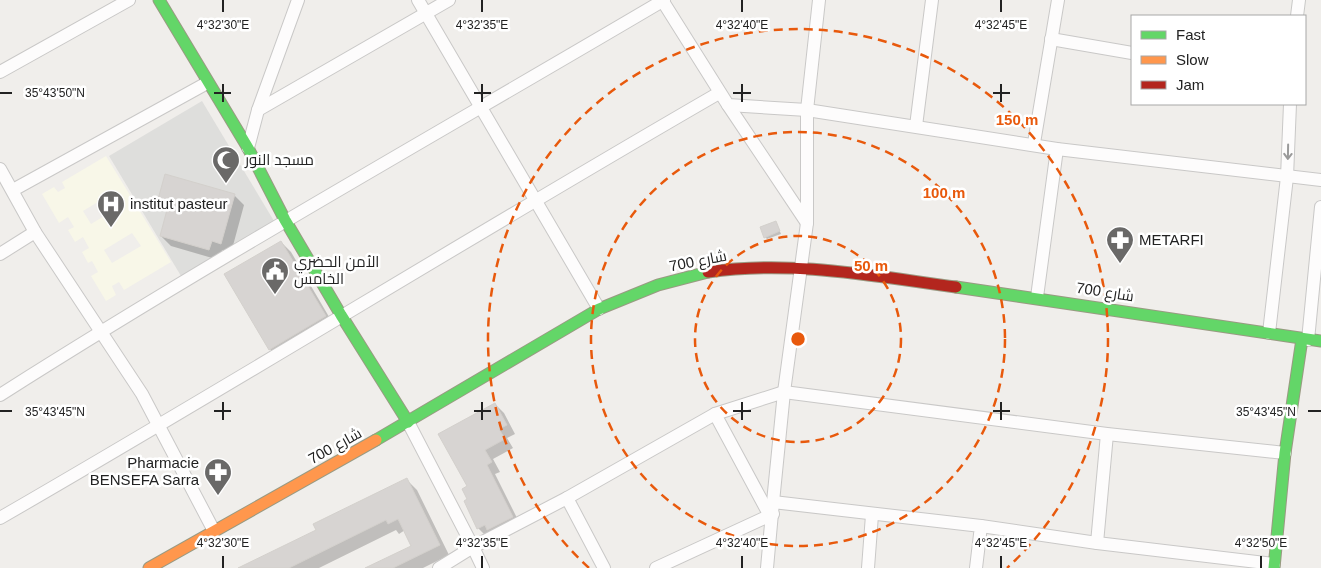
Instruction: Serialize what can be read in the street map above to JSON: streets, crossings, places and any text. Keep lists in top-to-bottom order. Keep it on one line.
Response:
{"streets":{"main road":["شارع 700"]},"places":{"mosque":["مسجد النور"],"hospital":["institut pasteur"],"pharmacy":["METARFI","Pharmacie BENSEFA Sarra"],"public building":["الأمن الحضري الخامس"]},"legend":["Fast","Slow","Jam"],"coordinates":["4°32'30\"E","4°32'35\"E","4°32'40\"E","4°32'45\"E","35°43'50\"N","35°43'45\"N","4°32'50\"E"],"rings":["150 m","100 m","50 m"]}
